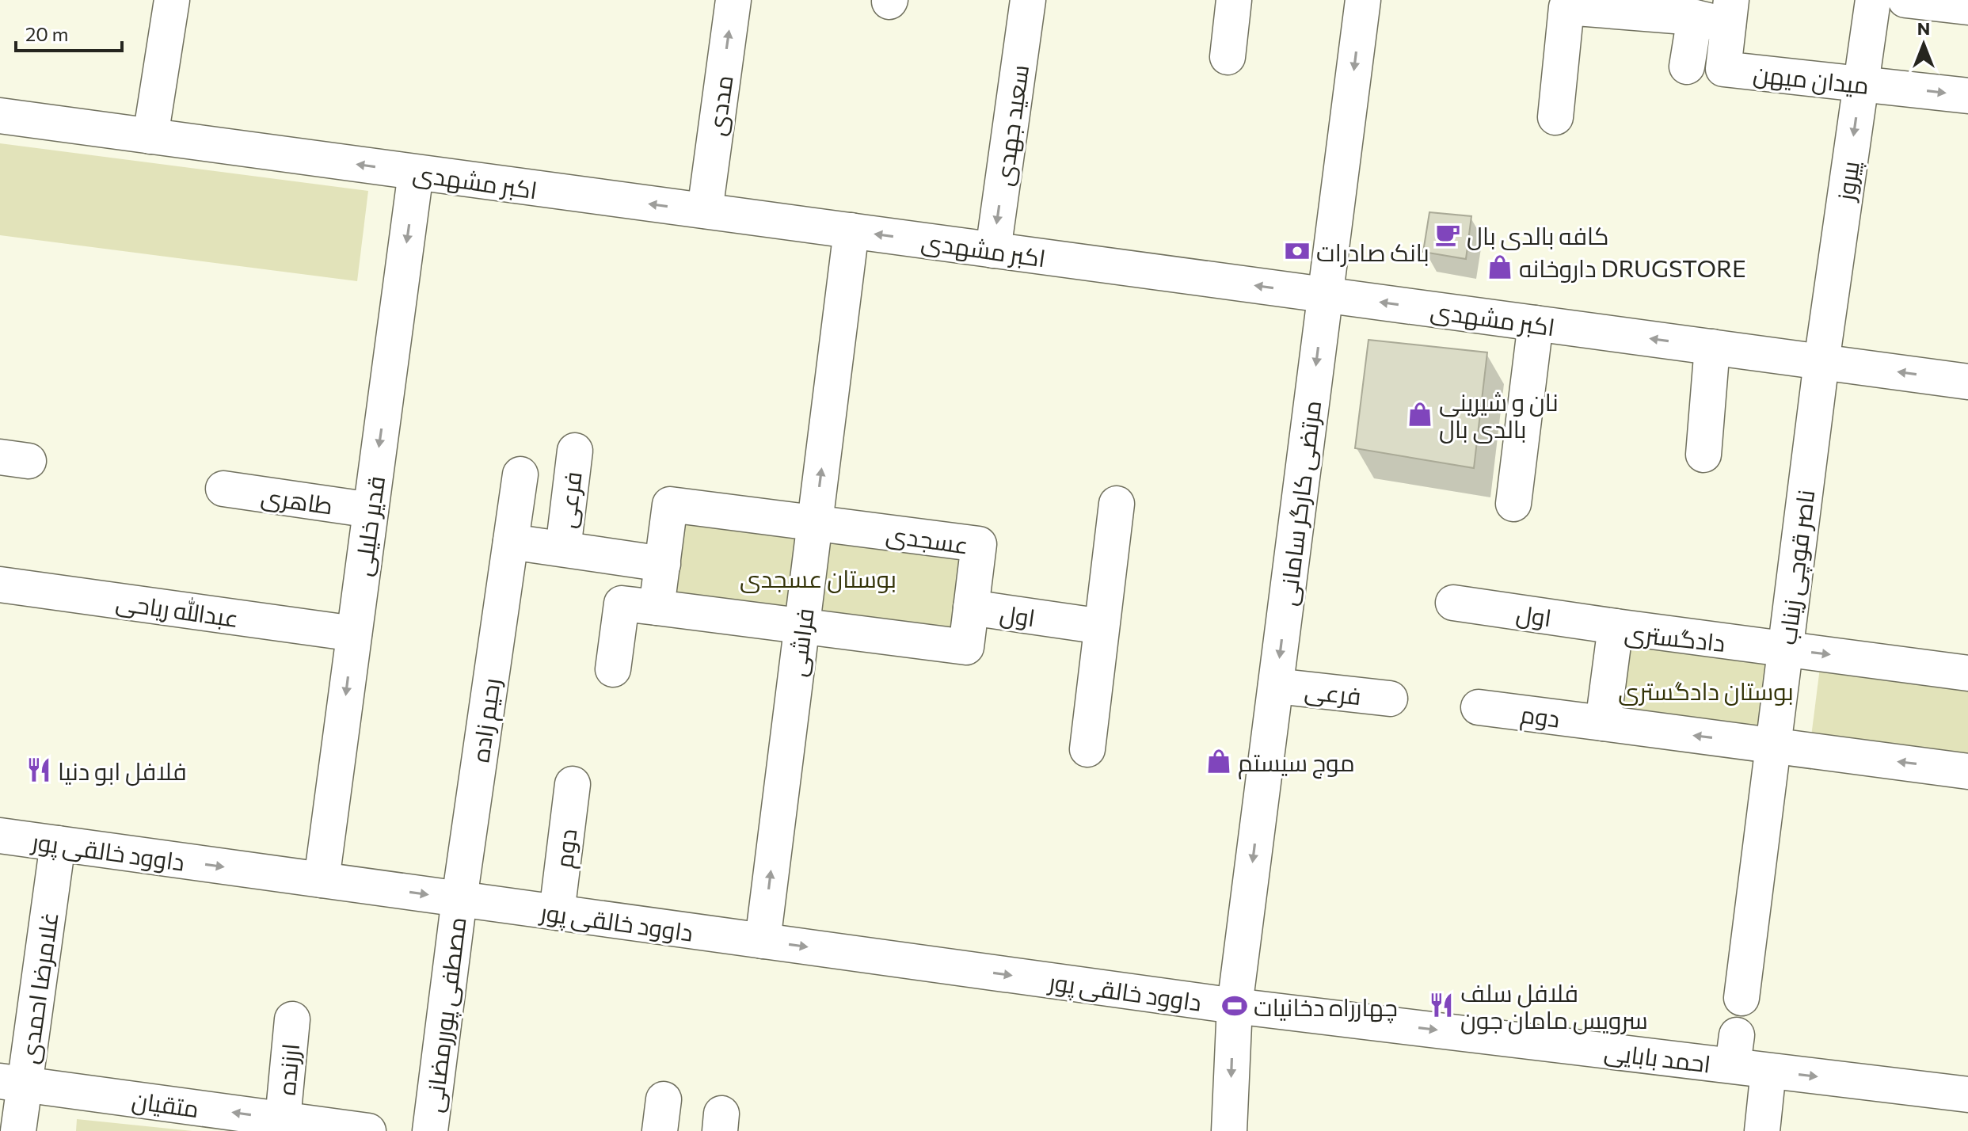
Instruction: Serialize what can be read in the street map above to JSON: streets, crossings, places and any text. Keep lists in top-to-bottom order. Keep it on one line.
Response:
{"streets":{"street":["میدان میهن","مددی","سعید جهدی","اکبر مشهدی","پیروز","طاهری","فرعی","مرتضی کارگر سامانی","قدیر خلیلی","عسجدی","ناصر قوچی زیناب","عبدالله ریاحی","اول","دادگستری","فراشی","دوم","رحیم زاده","داوود خالقی پور","غلامرضا احمدی","مصطفی پوررمضانی","احمد بابایی","ارزنده","متقیان"]},"crossings":[["میدان میهن","پیروز"],["مددی","اکبر مشهدی"],["سعید جهدی","اکبر مشهدی"],["اکبر مشهدی","پیروز"],["اکبر مشهدی","مرتضی کارگر سامانی"],["اکبر مشهدی","قدیر خلیلی"],["اکبر مشهدی","ناصر قوچی زیناب"],["اکبر مشهدی","فراشی"],["پیروز","ناصر قوچی زیناب"],["طاهری","قدیر خلیلی"],["فرعی","مرتضی کارگر سامانی"],["مرتضی کارگر سامانی","داوود خالقی پور"],["مرتضی کارگر سامانی","احمد بابایی"],["قدیر خلیلی","عبدالله ریاحی"],["قدیر خلیلی","داوود خالقی پور"],["عسجدی","اول"],["عسجدی","فراشی"],["ناصر قوچی زیناب","دادگستری"],["اول","دادگستری"],["دادگستری","دوم"],["فراشی","داوود خالقی پور"],["دوم","داوود خالقی پور"],["رحیم زاده","داوود خالقی پور"],["رحیم زاده","مصطفی پوررمضانی"],["داوود خالقی پور","غلامرضا احمدی"],["داوود خالقی پور","مصطفی پوررمضانی"],["داوود خالقی پور","احمد بابایی"],["غلامرضا احمدی","متقیان"],["ارزنده","متقیان"]],"one_way":["مددی","سعید جهدی","اکبر مشهدی","پیروز","قدیر خلیلی","فراشی","داوود خالقی پور","متقیان"],"parks":["بوستان عسجدی","بوستان دادگستری"],"places":{"cafe":["کافه بالدی بال"],"bank":["بانک صادرات"],"shop":["داروخانه DRUGSTORE","نان و شیرینی بالدی بال","موج سیستم"],"restaurant":["فلافل ابو دنیا","فلافل سلف سرویس مامان جون"],"sports":["چهارراه دخانیات"]},"scale_bar":"20 m","north":"top"}
